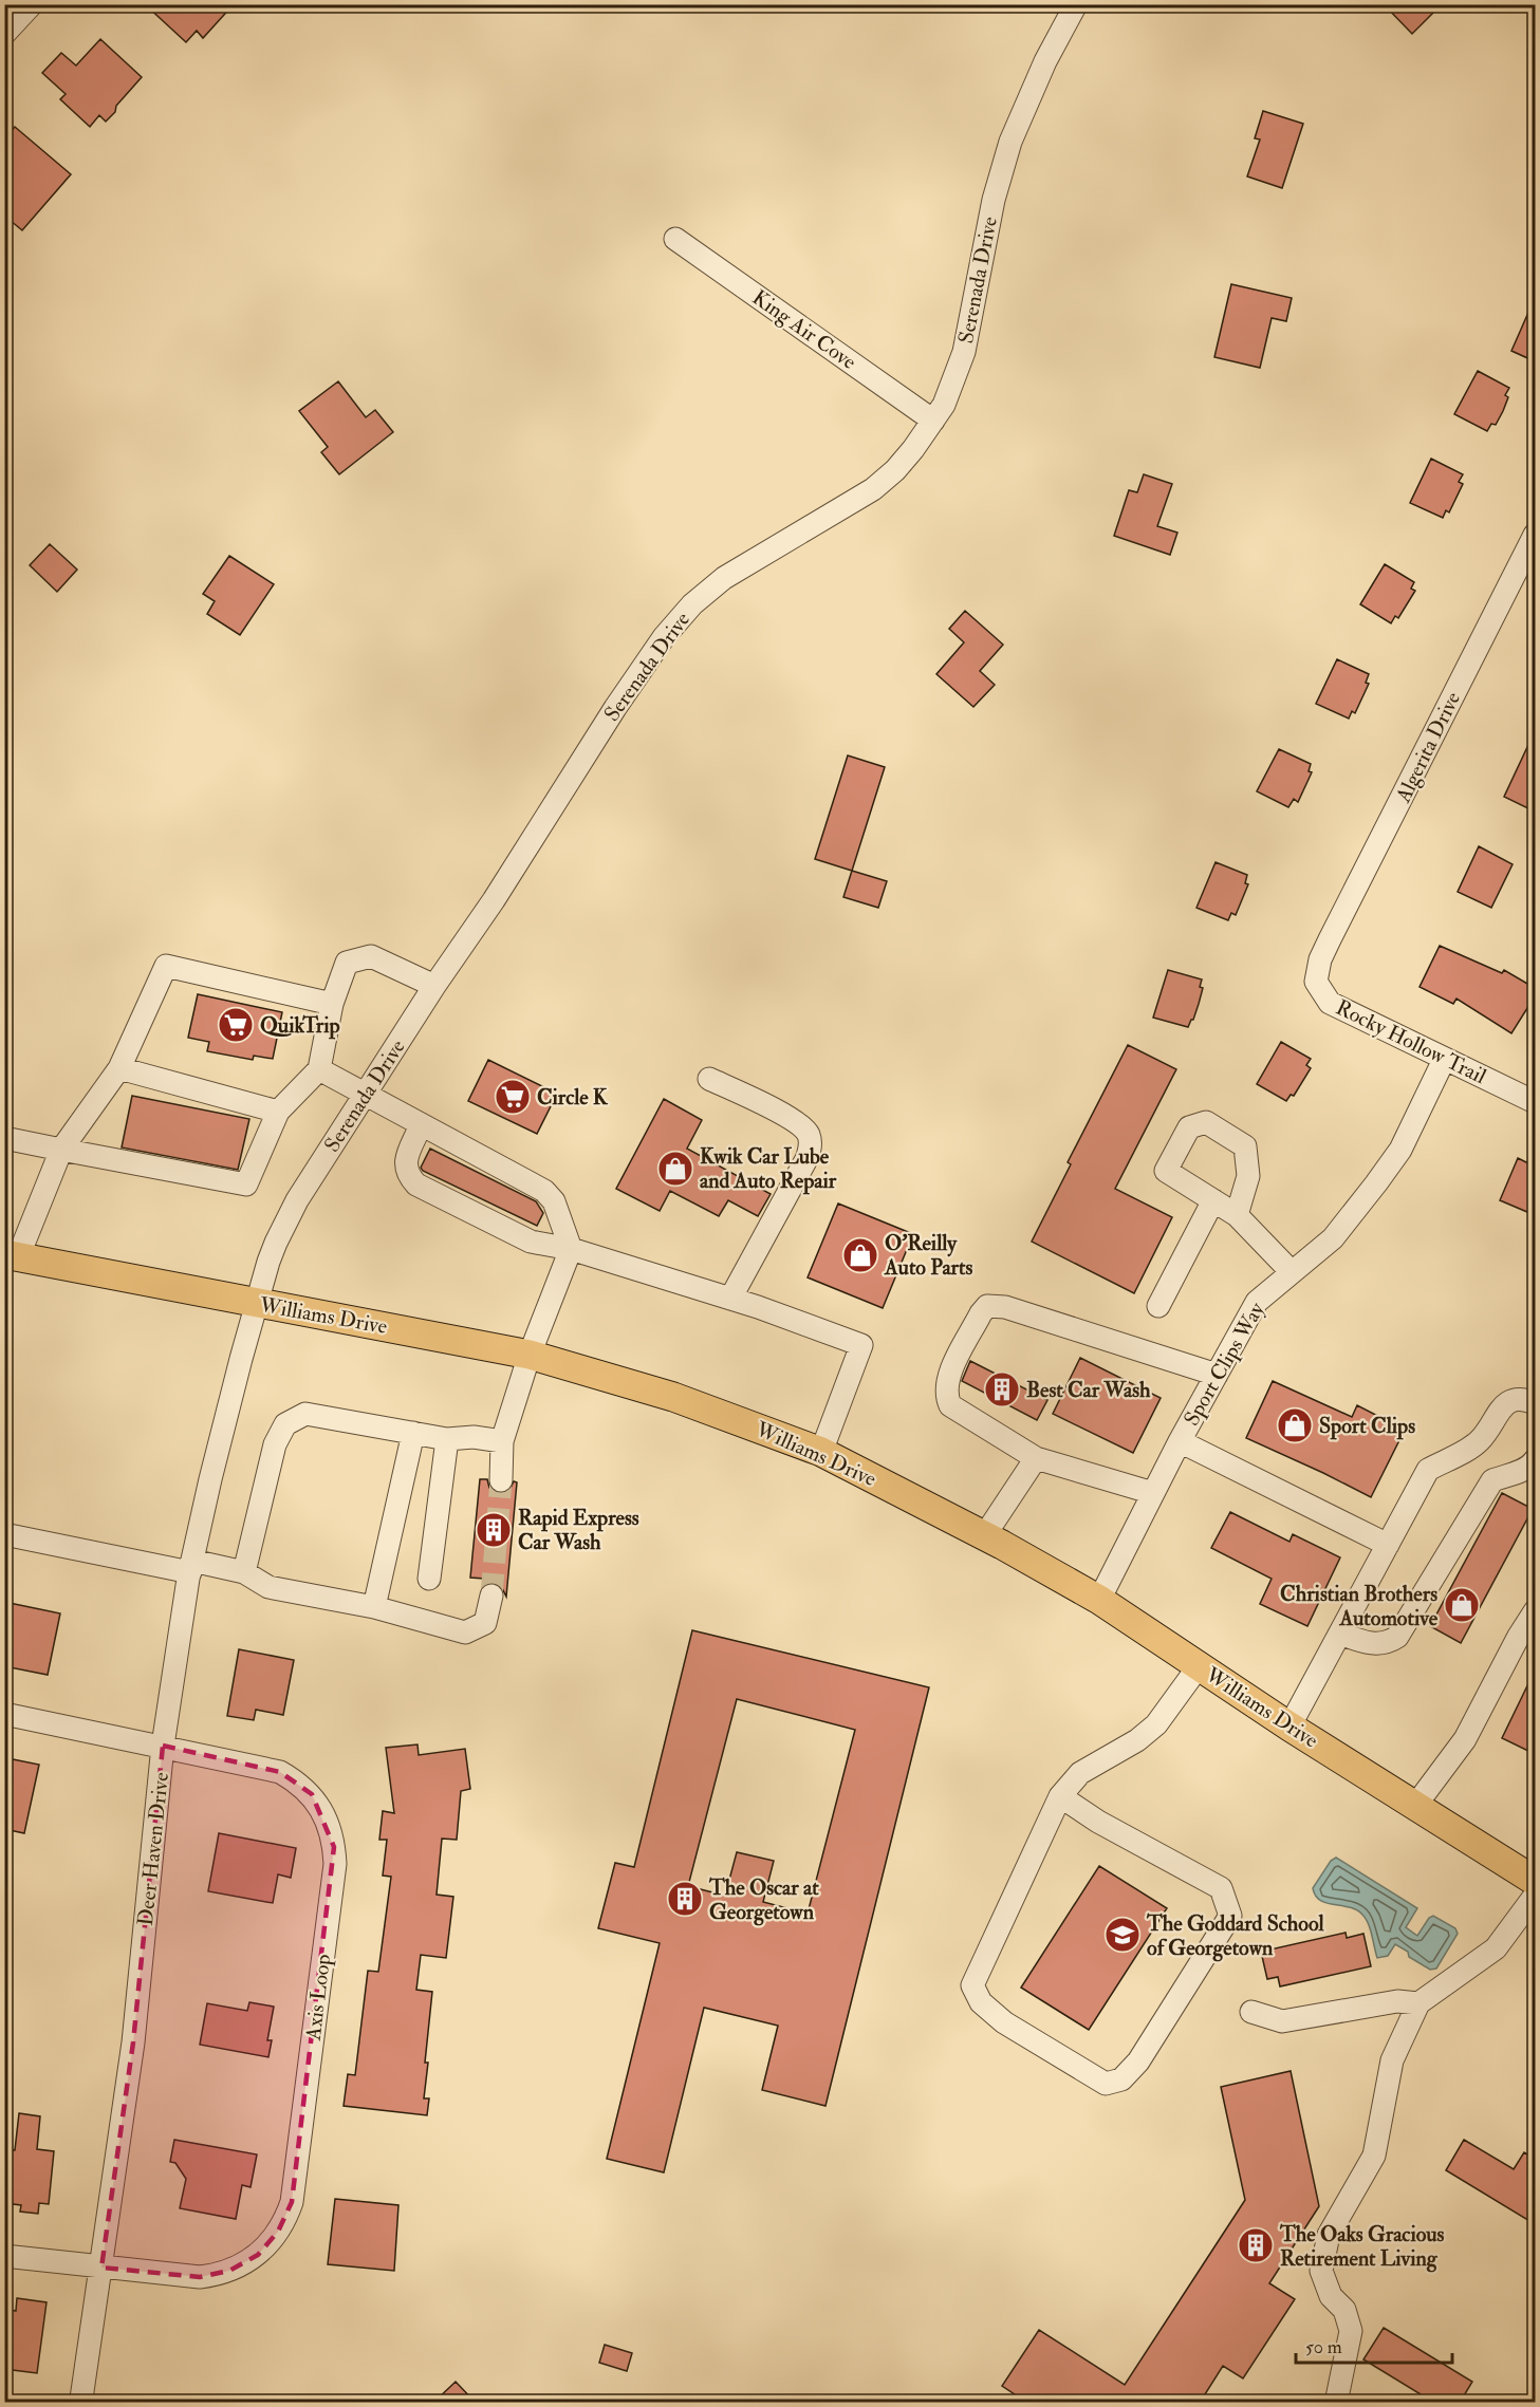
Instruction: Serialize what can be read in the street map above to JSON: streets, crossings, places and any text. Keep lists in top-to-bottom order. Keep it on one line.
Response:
{"streets":{"main road":["Williams Drive"],"street":["Serenada Drive","King Air Cove","Algerita Drive","Rocky Hollow Trail","Sport Clips Way","Deer Haven Drive","Axis Loop"]},"crossings":[["Serenada Drive","King Air Cove"],["Serenada Drive","Williams Drive"],["Serenada Drive","Deer Haven Drive"],["Algerita Drive","Rocky Hollow Trail"],["Rocky Hollow Trail","Sport Clips Way"],["Williams Drive","Sport Clips Way"],["Williams Drive","Deer Haven Drive"],["Deer Haven Drive","Axis Loop"]],"places":{"supermarket":["QuikTrip","Circle K"],"shop":["Kwik Car Lube and Auto Repair","O'Reilly Auto Parts","Sport Clips","Christian Brothers Automotive"],"building":["Best Car Wash","Rapid Express Car Wash","The Oscar at Georgetown","The Oaks Gracious Retirement Living"],"school or university":["The Goddard School of Georgetown"]},"scale_bar":"50 m"}
